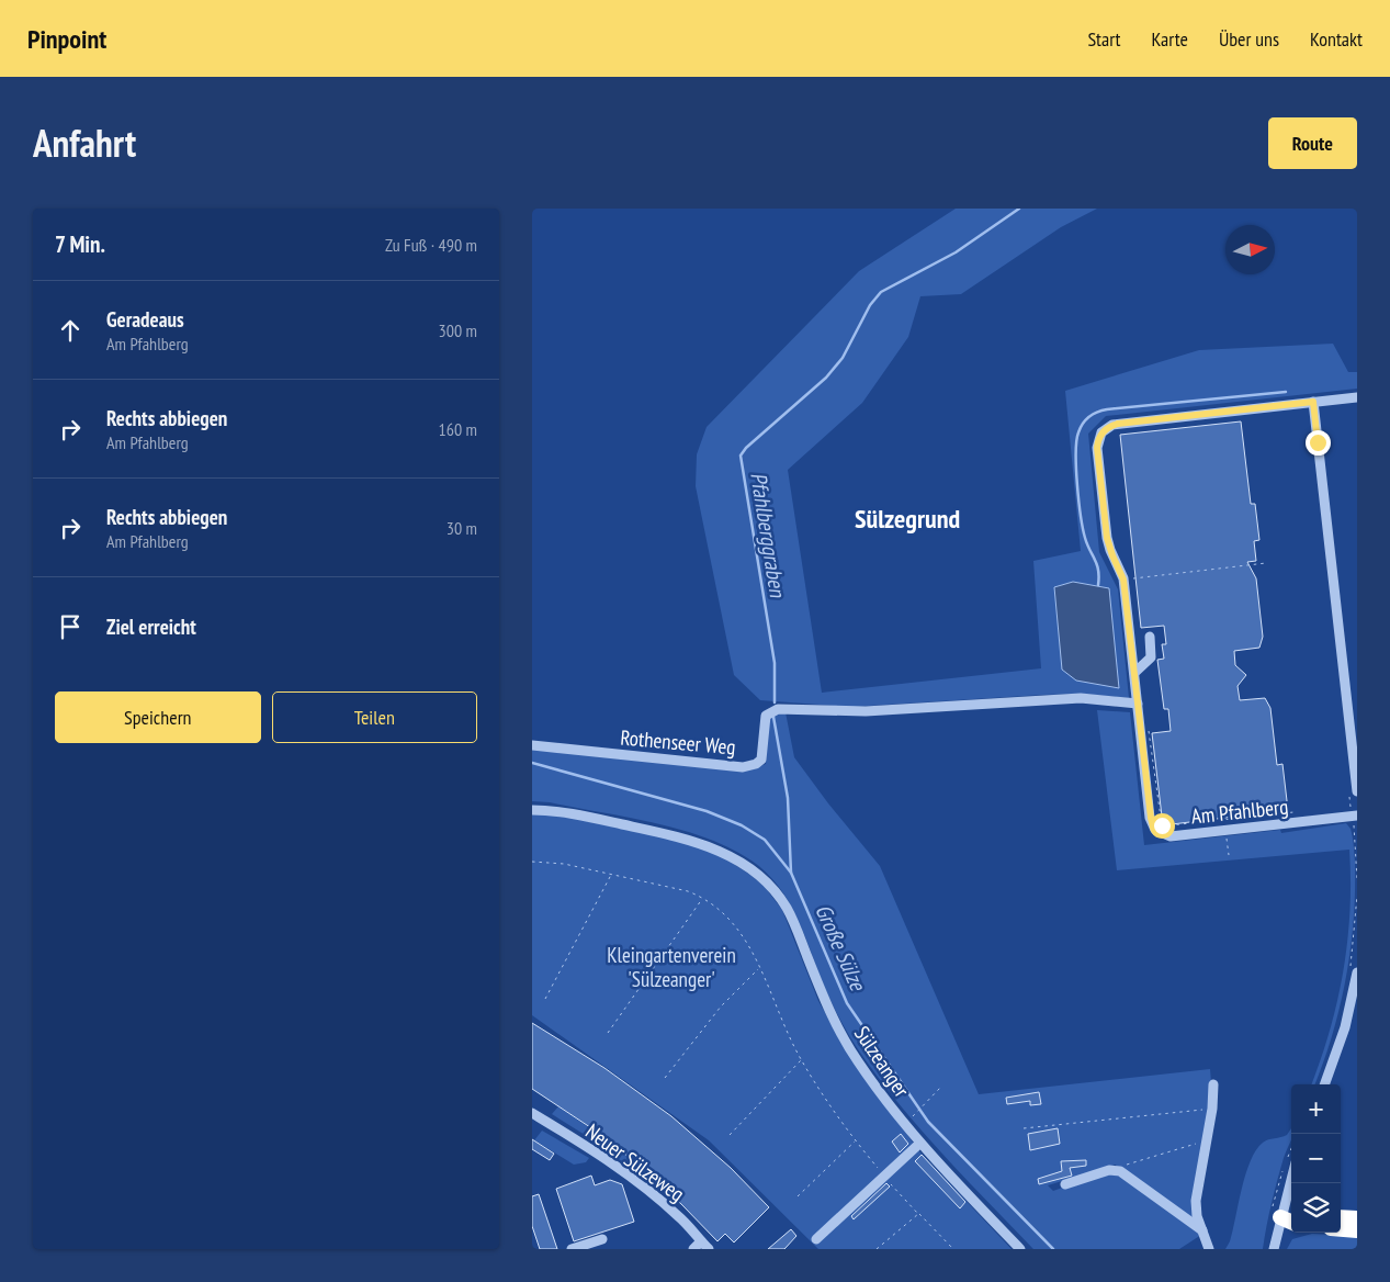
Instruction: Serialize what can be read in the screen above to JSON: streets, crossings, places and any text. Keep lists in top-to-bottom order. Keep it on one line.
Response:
{"streets":{"street":["Rothenseer Weg","Am Pfahlberg","Sülzeanger","Neuer Sülzeweg"]},"crossings":[["Rothenseer Weg","Am Pfahlberg"]],"districts":["Sülzegrund"],"water":["Pfahlberggraben","Große Sülze"],"parks":["Kleingartenverein 'Sülzeanger'"],"north":"right","page":{"header":"Pinpoint","nav":["Start","Karte","Über uns","Kontakt"],"title":"Anfahrt","buttons":["Route",["Speichern","Teilen"]],"heading":["7 Min.","Zu Fuß · 490 m"],"list":[["Geradeaus","Am Pfahlberg","300 m"],["Rechts abbiegen","Am Pfahlberg","160 m"],["Rechts abbiegen","Am Pfahlberg","30 m"],"Ziel erreicht"],"map_buttons":["+","−"]}}
